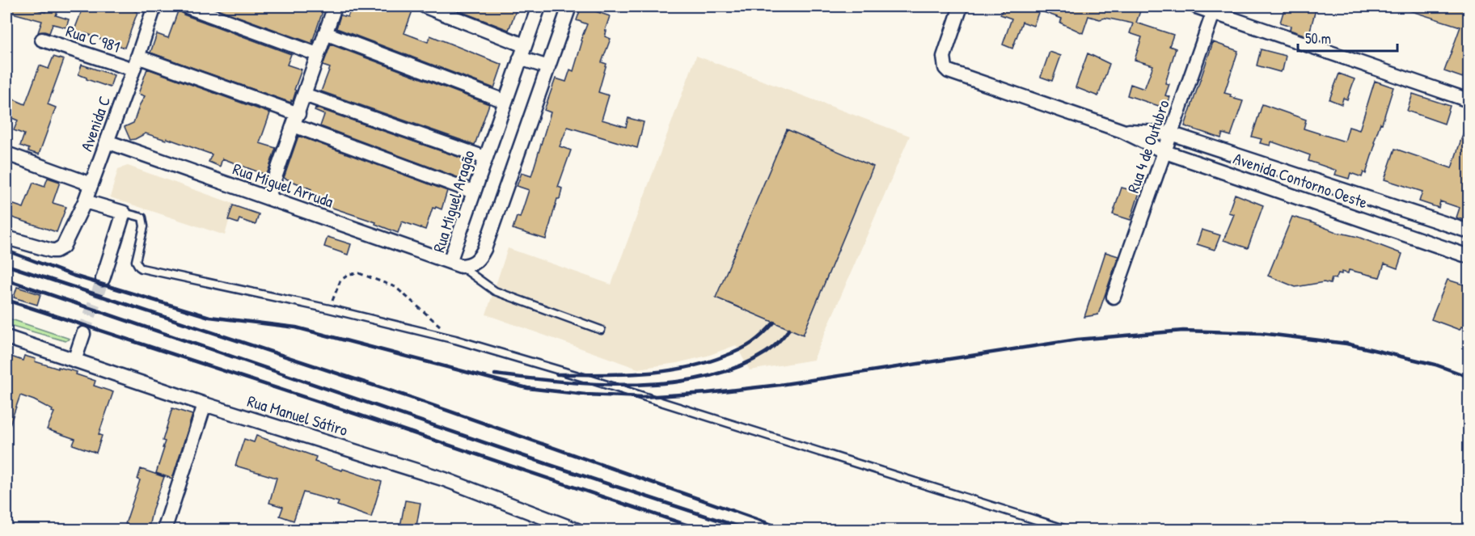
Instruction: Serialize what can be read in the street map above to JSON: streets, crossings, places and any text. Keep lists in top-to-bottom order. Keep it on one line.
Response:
{"streets":{"street":["Rua C 981","Avenida C","Rua 4 de Outubro","Avenida Contorno Oeste","Rua Miguel Arruda","Rua Miguel Aragão","Rua Manuel Sátiro"]},"crossings":[["Rua C 981","Avenida C"],["Rua C 981","Rua Miguel Aragão"],["Avenida C","Rua Miguel Arruda"],["Rua 4 de Outubro","Avenida Contorno Oeste"],["Rua Miguel Arruda","Rua Miguel Aragão"]],"scale_bar":"50 m"}
